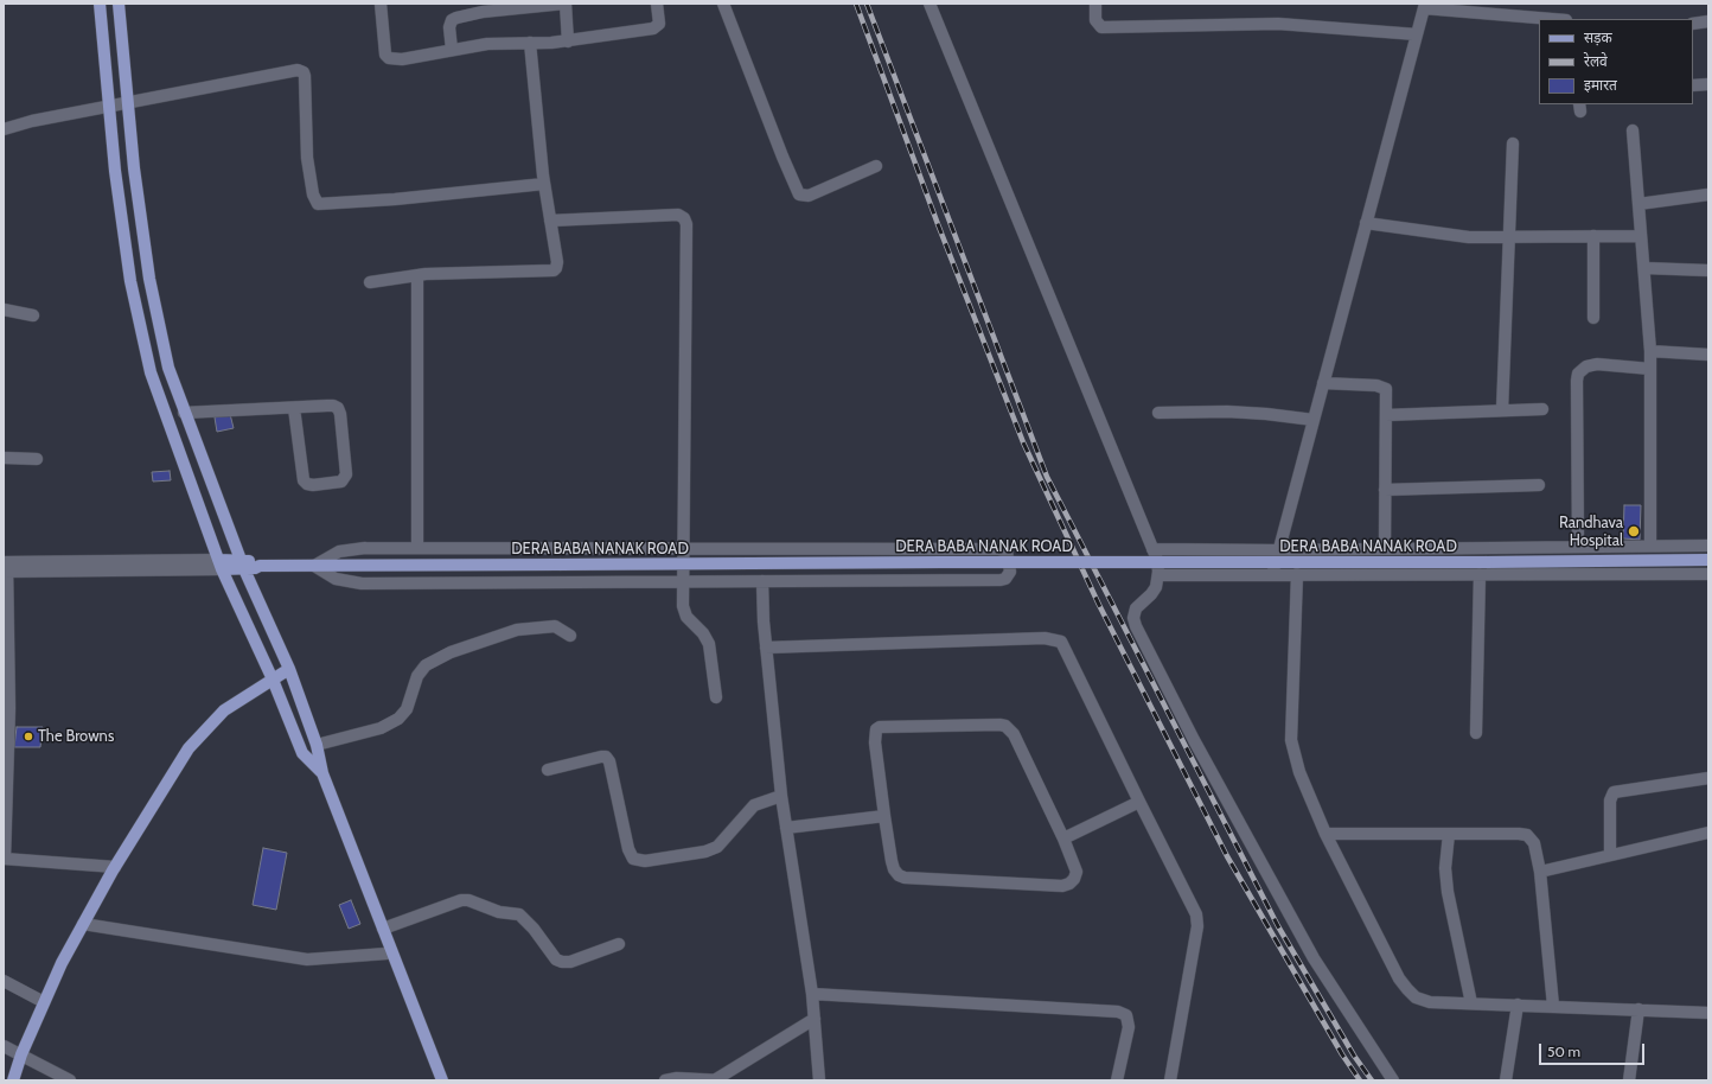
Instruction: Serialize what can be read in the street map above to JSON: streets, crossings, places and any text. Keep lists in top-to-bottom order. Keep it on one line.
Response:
{"streets":{"main road":["DERA BABA NANAK ROAD"]},"places":["Randhava Hospital","The Browns"],"legend":["सड़क","रेलवे","इमारत"],"scale_bar":"50 m"}
